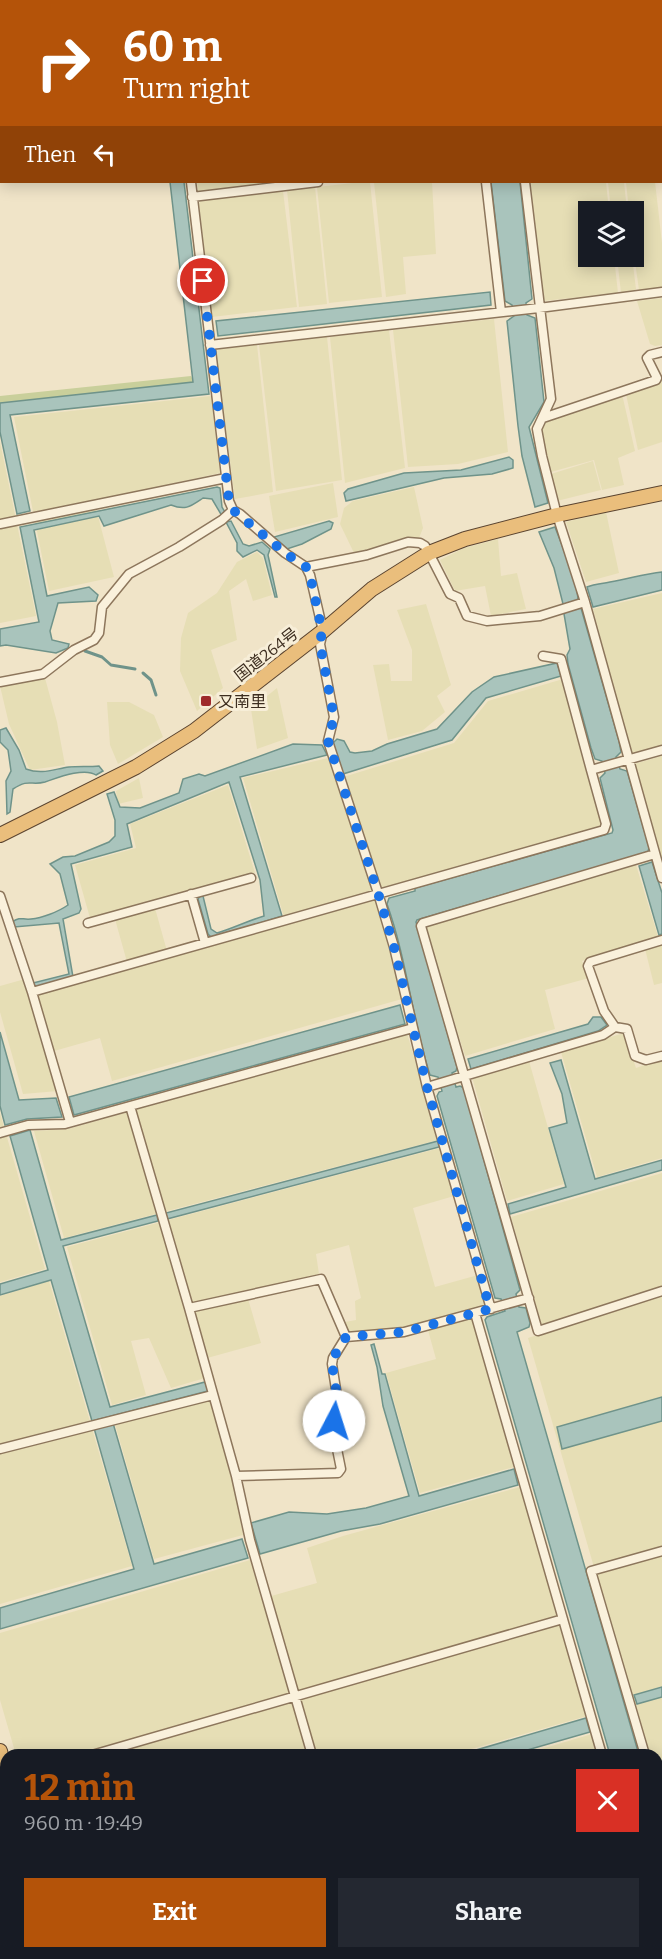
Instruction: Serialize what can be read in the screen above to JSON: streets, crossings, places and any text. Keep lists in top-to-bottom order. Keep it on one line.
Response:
{"streets":{"highway":["国道264号"]},"places":{"transit":["又南里"]},"page":{"turn":["60 m","Turn right"],"then":"Then","heading":["12 min","960 m · 19:49"],"buttons":["Exit","Share"]}}
